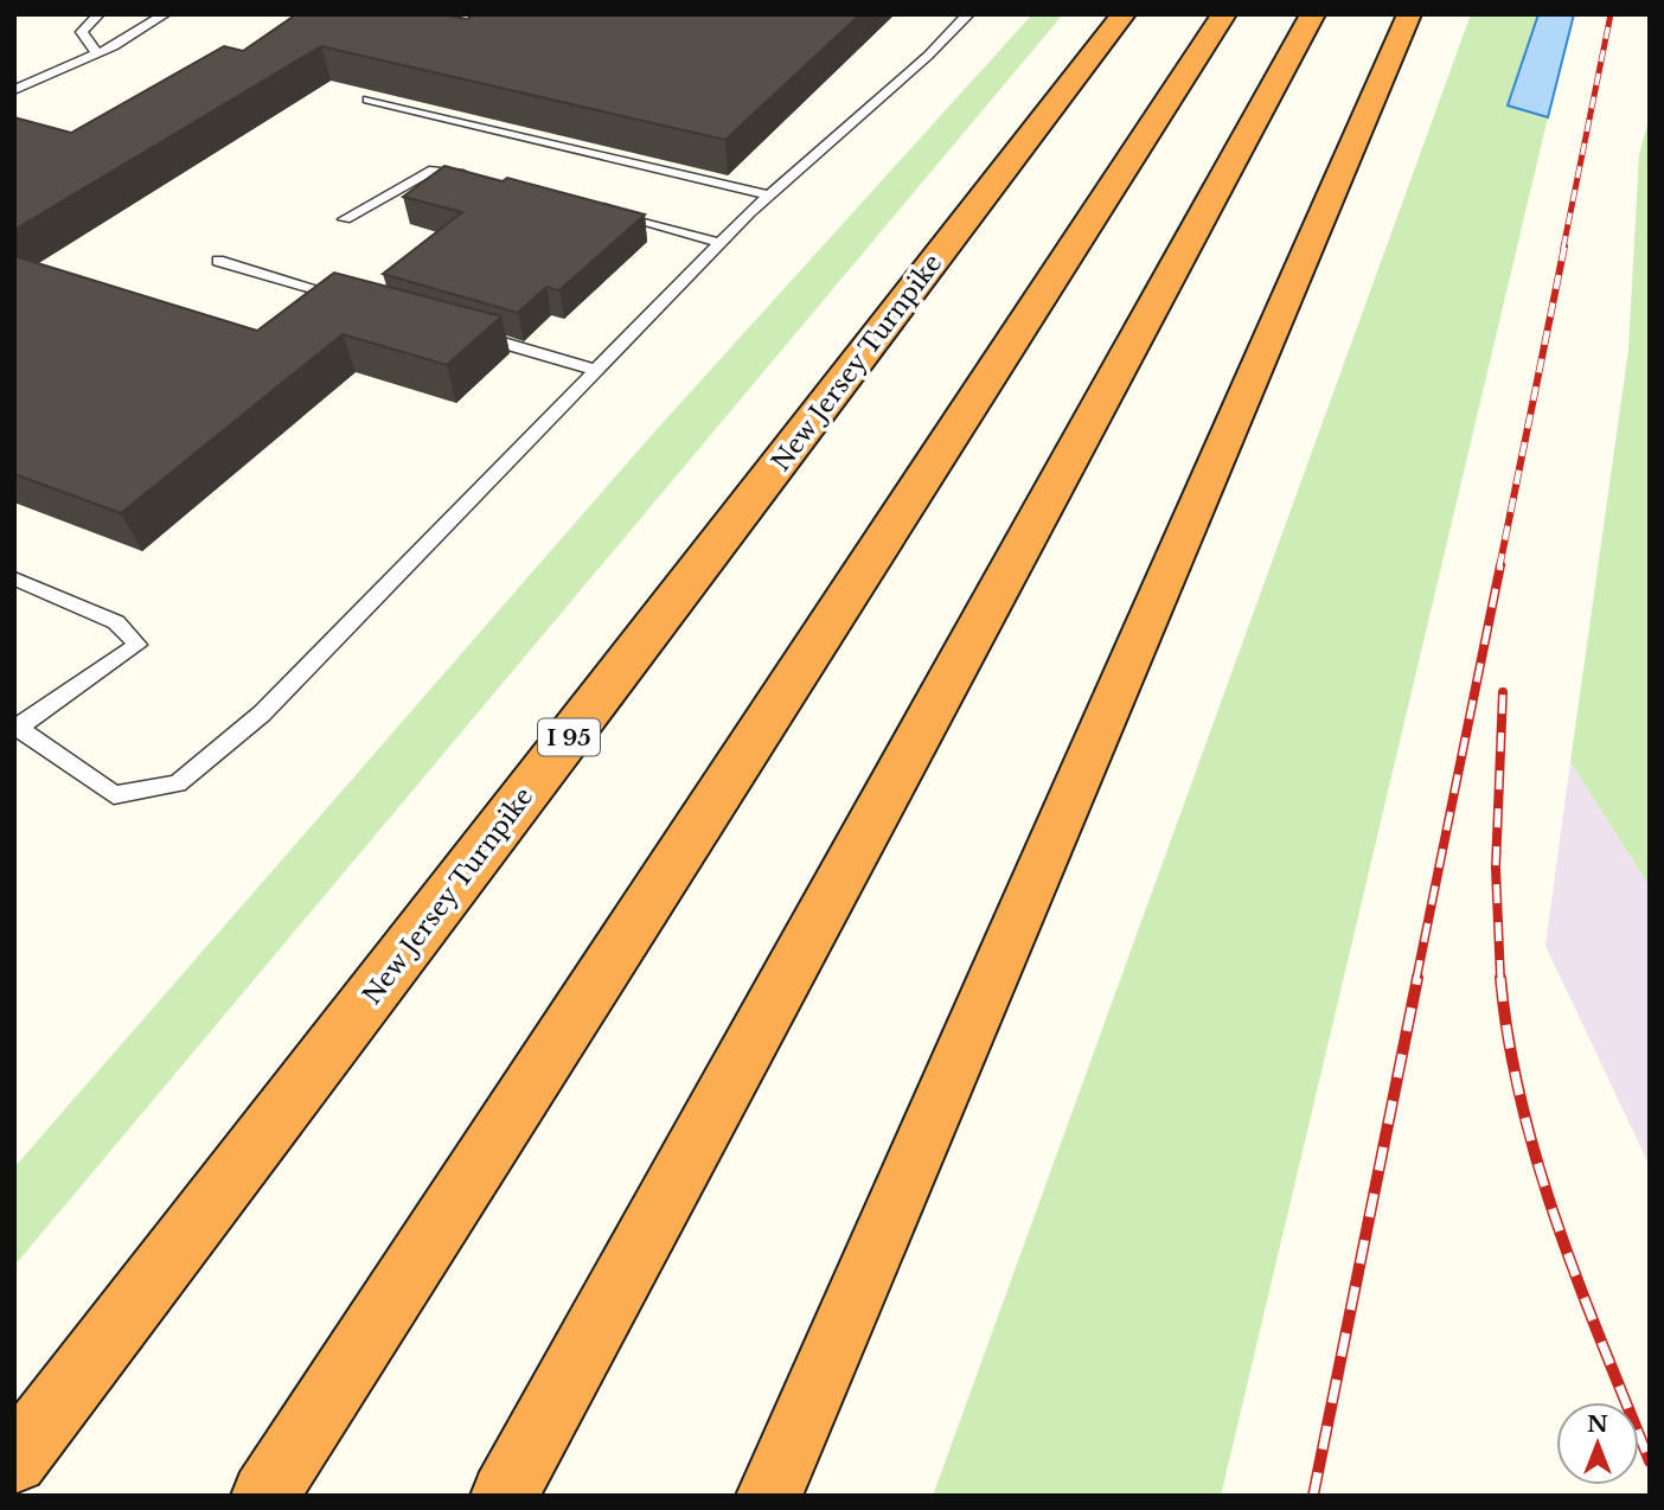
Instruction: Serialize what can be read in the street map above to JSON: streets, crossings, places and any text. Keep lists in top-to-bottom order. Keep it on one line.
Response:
{"streets":{"highway":["New Jersey Turnpike","I 95"]},"north":"top"}
